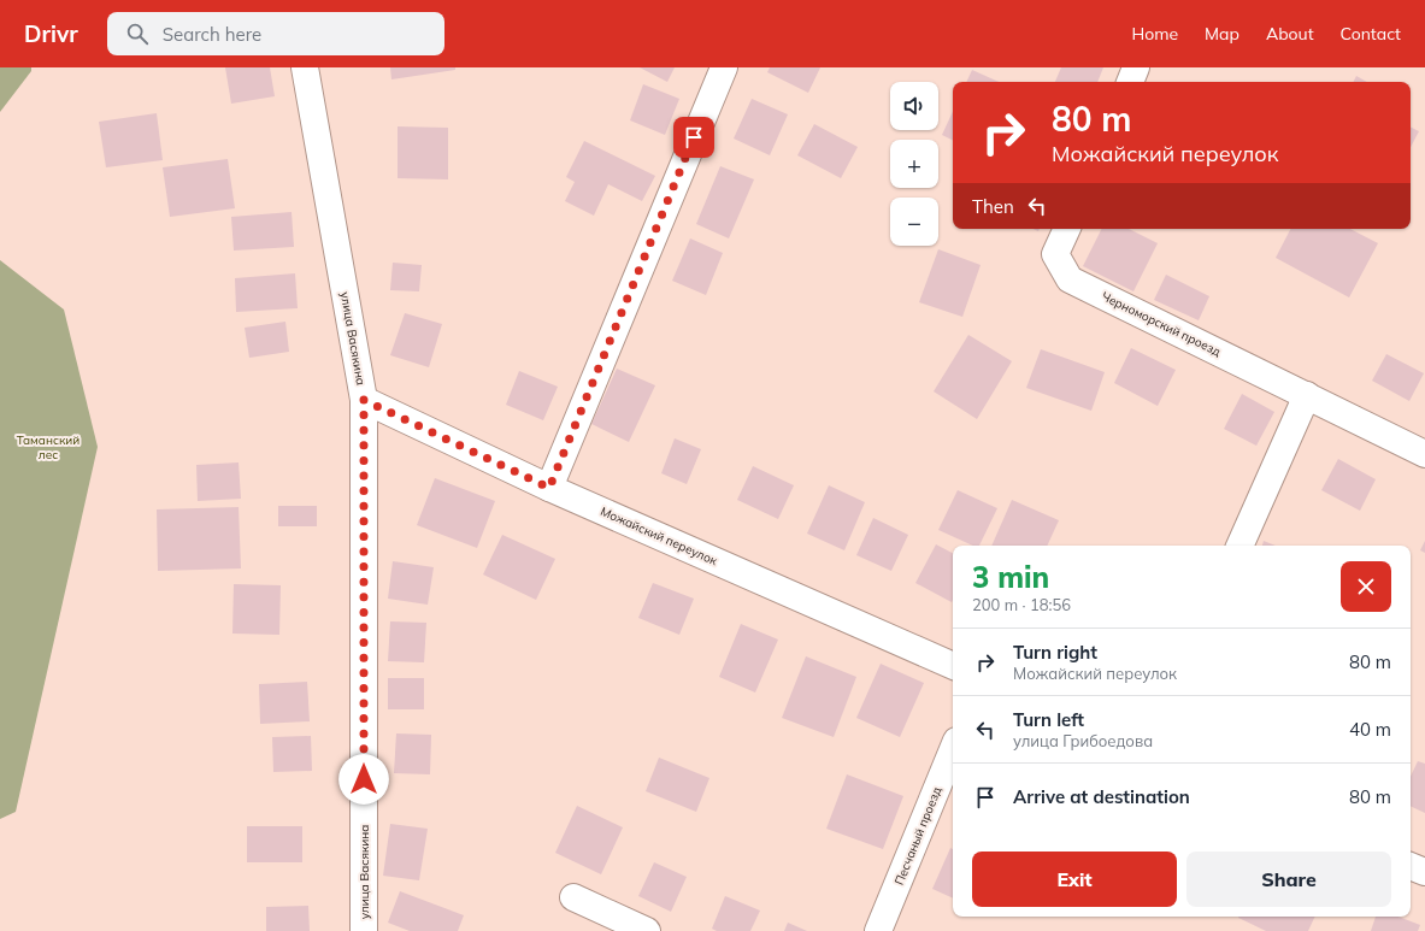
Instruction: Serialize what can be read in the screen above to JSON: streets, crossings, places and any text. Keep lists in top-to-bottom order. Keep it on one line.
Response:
{"streets":{"street":["Черноморский проезд","улица Васякина","Можайский переулок","Песчаный проезд"]},"crossings":[["улица Васякина","Можайский переулок"]],"parks":["Таманский лес"],"page":{"header":"Drivr","search":"Search here","nav":["Home","Map","About","Contact"],"map_buttons":["+","−"],"turn":["80 m","Можайский переулок"],"then":"Then","heading":["3 min","200 m · 18:56"],"list":[{"name":"Turn right","note":"Можайский переулок","value":"80 m"},{"name":"Turn left","note":"улица Грибоедова","value":"40 m"},{"name":"Arrive at destination","value":"80 m"}],"buttons":["Exit","Share"]}}
